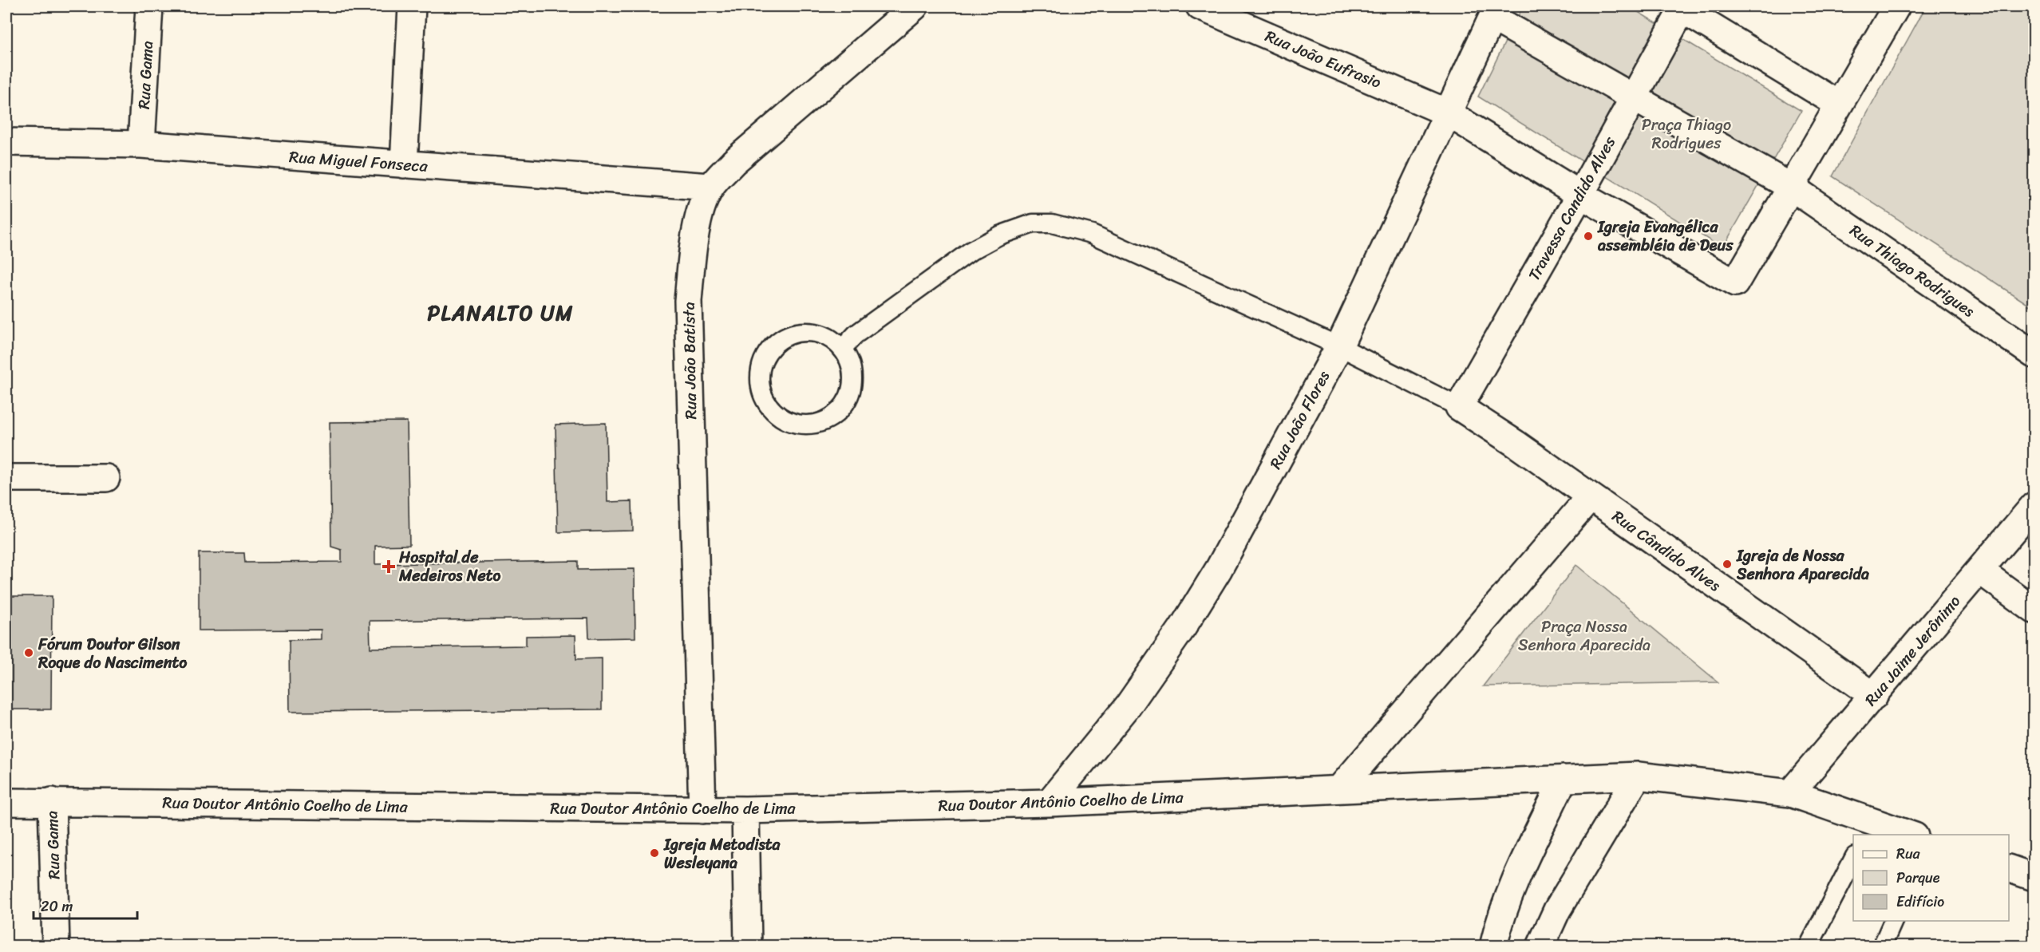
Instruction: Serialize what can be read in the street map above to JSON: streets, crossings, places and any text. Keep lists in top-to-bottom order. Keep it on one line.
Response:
{"streets":{"street":["Rua João Eufrasio","Rua Gama","Rua Miguel Fonseca","Travessa Candido Alves","Rua Thiago Rodrigues","Rua João Batista","Rua João Flores","Rua Cândido Alves","Rua Jaime Jerônimo","Rua Doutor Antônio Coelho de Lima"]},"crossings":[["Rua João Eufrasio","Rua João Flores"],["Rua Gama","Rua Miguel Fonseca"],["Rua Gama","Rua Doutor Antônio Coelho de Lima"],["Rua Miguel Fonseca","Rua João Batista"],["Travessa Candido Alves","Rua Cândido Alves"],["Rua João Batista","Rua Doutor Antônio Coelho de Lima"],["Rua João Flores","Rua Doutor Antônio Coelho de Lima"],["Rua Cândido Alves","Rua Jaime Jerônimo"]],"districts":["PLANALTO UM"],"parks":["Praça Thiago Rodrigues","Praça Nossa Senhora Aparecida"],"places":{"other":["Igreja Evangélica assembléia de Deus","Igreja de Nossa Senhora Aparecida","Fórum Doutor Gilson Roque do Nascimento","Igreja Metodista Wesleyana"],"health":["Hospital de Medeiros Neto"]},"legend":["Rua","Parque","Edifício"],"scale_bar":"20 m"}
